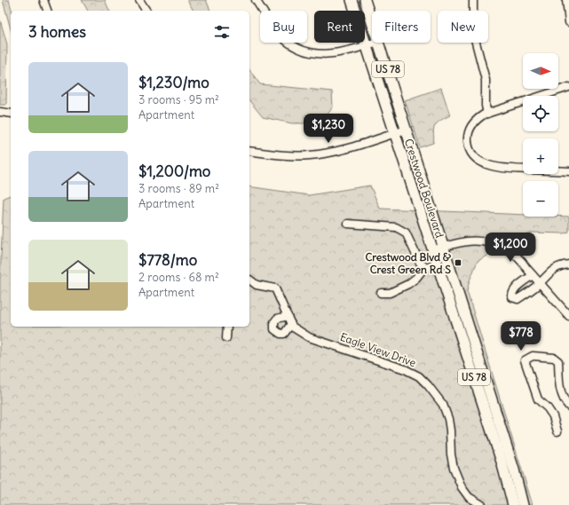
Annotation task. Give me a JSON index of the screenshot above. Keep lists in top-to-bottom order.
{
  "streets": {
    "main road": ["US 78", "Crestwood Boulevard"],
    "street": ["Eagle View Drive"]
  },
  "places": {
    "transit": ["Crestwood Blvd & Crest Green Rd S"]
  },
  "north": "right",
  "page": {
    "chip": [
      "Buy",
      "Rent",
      "Filters",
      "New"
    ],
    "heading": "3 homes",
    "map_buttons": ["+", "−"],
    "list": [
      {
        "name": "$1,230/mo",
        "note": "3 rooms · 95 m² · Apartment"
      },
      {
        "name": "$1,200/mo",
        "note": "3 rooms · 89 m² · Apartment"
      },
      {
        "name": "$778/mo",
        "note": "2 rooms · 68 m² · Apartment"
      }
    ],
    "price": ["$1,230", "$1,200", "$778"]
  }
}
